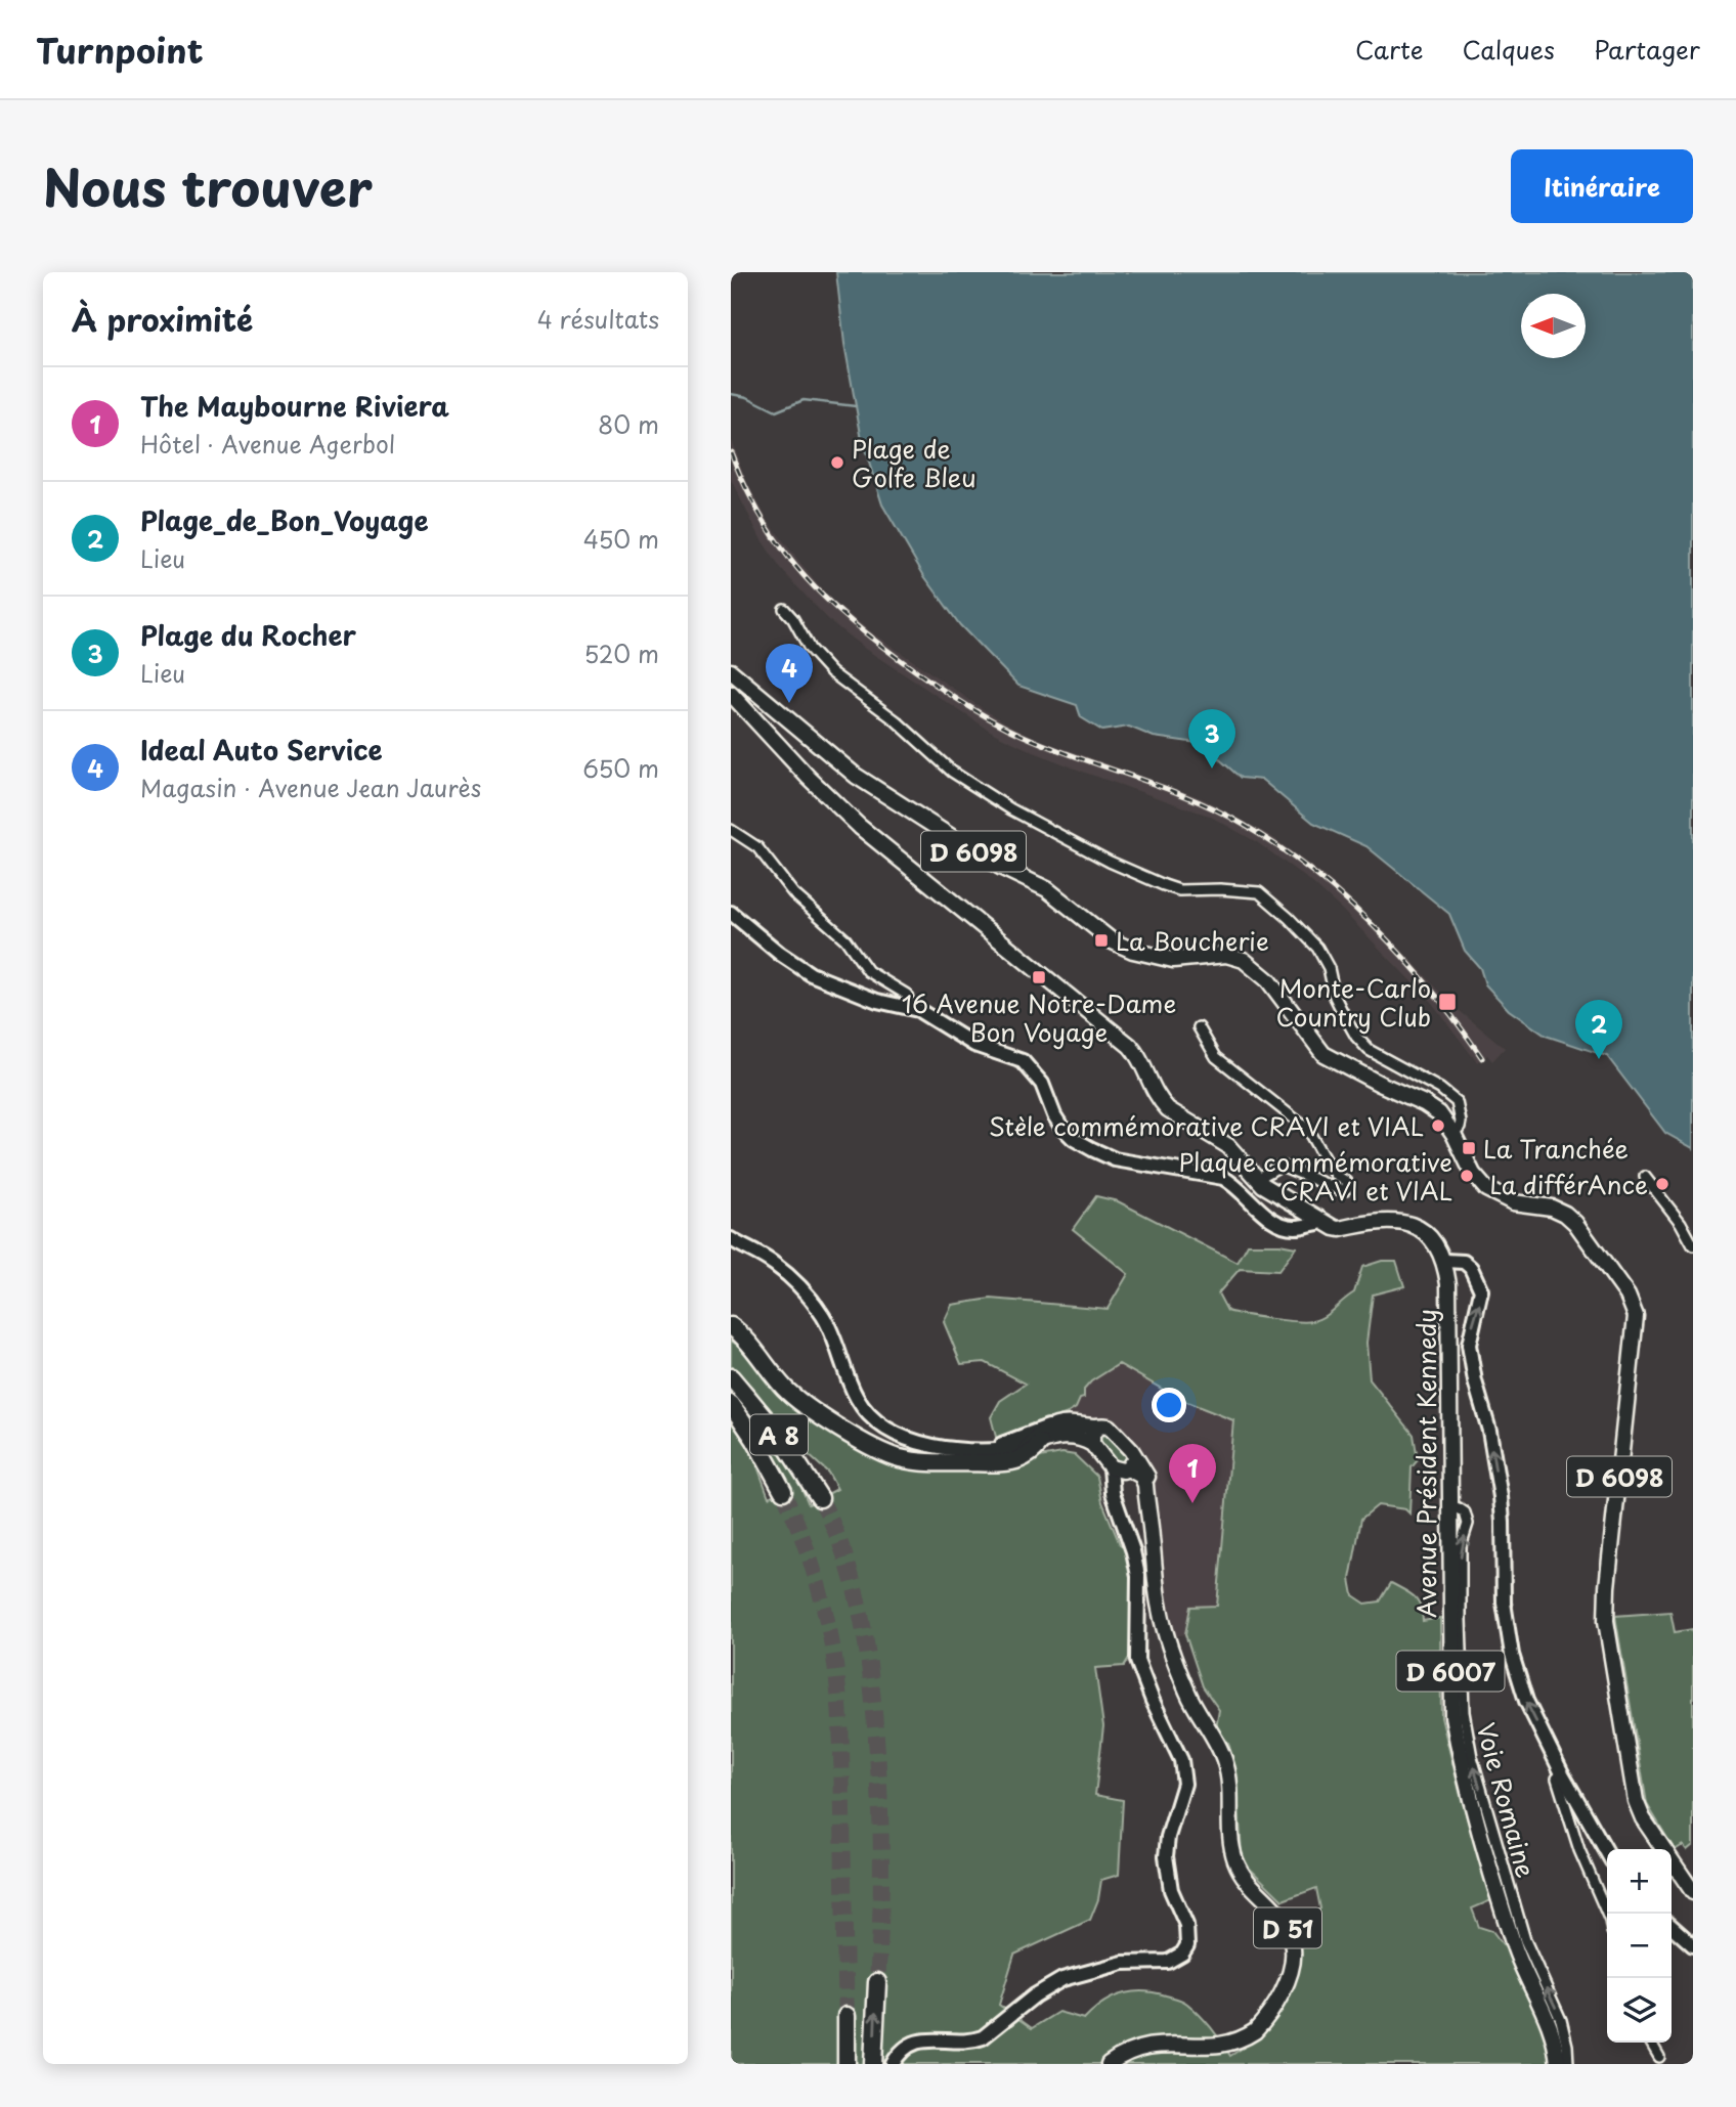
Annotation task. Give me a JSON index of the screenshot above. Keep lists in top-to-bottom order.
{
  "streets": {
    "highway": ["A 8"],
    "main road": [
      "D 6098",
      "Avenue Président Kennedy",
      "D 6007",
      "D 51"
    ],
    "street": ["Voie Romaine"]
  },
  "crossings": [
    ["Avenue Président Kennedy", "Voie Romaine"]
  ],
  "places": {
    "other": [
      "Plage de Golfe Bleu",
      "Stèle commémorative CRAVI et VIAL",
      "Plaque commémorative CRAVI et VIAL",
      "La différAnce"
    ],
    "transit": [
      "La Boucherie",
      "16 Avenue Notre-Dame Bon Voyage",
      "Monte-Carlo Country Club",
      "La Tranchée"
    ]
  },
  "north": "left",
  "page": {
    "header": "Turnpoint",
    "nav": ["Carte", "Calques", "Partager"],
    "title": "Nous trouver",
    "buttons": "Itinéraire",
    "heading": ["À proximité", "4 résultats"],
    "list": [
      {
        "mark": "1",
        "name": "The Maybourne Riviera",
        "note": "Hôtel · Avenue Agerbol",
        "value": "80 m"
      },
      {
        "mark": "2",
        "name": "Plage_de_Bon_Voyage",
        "note": "Lieu",
        "value": "450 m"
      },
      {
        "mark": "3",
        "name": "Plage du Rocher",
        "note": "Lieu",
        "value": "520 m"
      },
      {
        "mark": "4",
        "name": "Ideal Auto Service",
        "note": "Magasin · Avenue Jean Jaurès",
        "value": "650 m"
      }
    ],
    "pins": [
      "4",
      "3",
      "2",
      "1"
    ],
    "map_buttons": ["+", "−"]
  }
}
